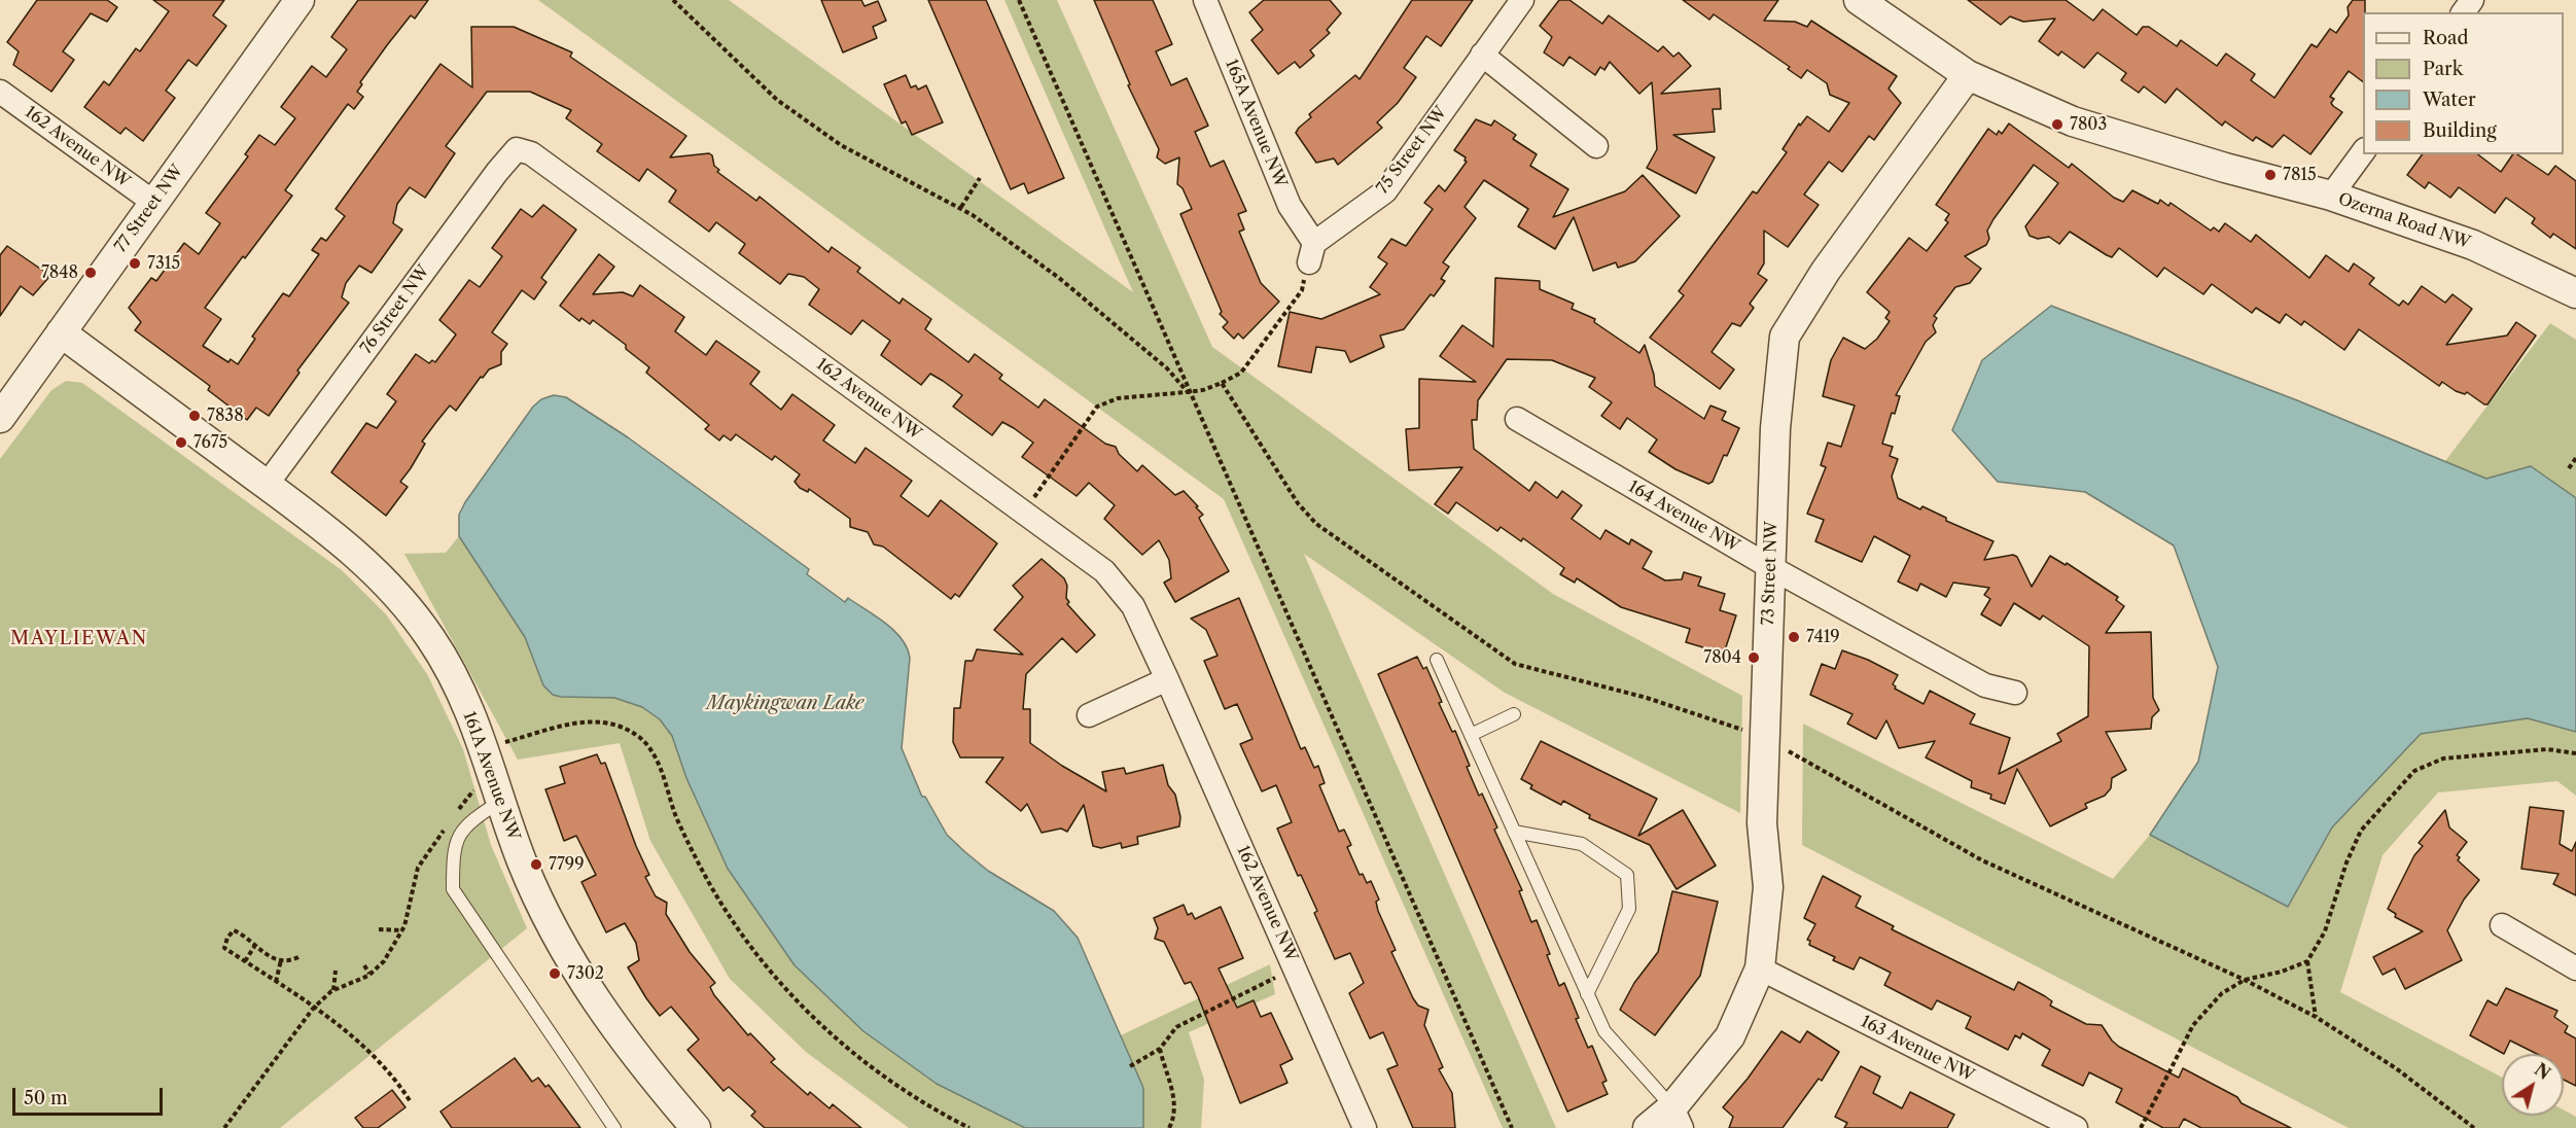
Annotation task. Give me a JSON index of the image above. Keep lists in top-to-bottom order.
{
  "streets": {
    "street": [
      "165A Avenue NW",
      "162 Avenue NW",
      "75 Street NW",
      "77 Street NW",
      "Ozerna Road NW",
      "76 Street NW",
      "164 Avenue NW",
      "73 Street NW",
      "161A Avenue NW",
      "163 Avenue NW"
    ]
  },
  "crossings": [
    ["165A Avenue NW", "75 Street NW"],
    ["162 Avenue NW", "77 Street NW"],
    ["162 Avenue NW", "76 Street NW"],
    ["77 Street NW", "161A Avenue NW"],
    ["Ozerna Road NW", "73 Street NW"],
    ["76 Street NW", "161A Avenue NW"],
    ["164 Avenue NW", "73 Street NW"],
    ["73 Street NW", "163 Avenue NW"]
  ],
  "districts": ["MAYLIEWAN"],
  "water": ["Maykingwan Lake"],
  "places": [
    "7803",
    "7815",
    "7315",
    "7848",
    "7838",
    "7675",
    "7419",
    "7804",
    "7799",
    "7302"
  ],
  "legend": [
    "Road",
    "Park",
    "Water",
    "Building"
  ],
  "scale_bar": "50 m",
  "north": "top right"
}
